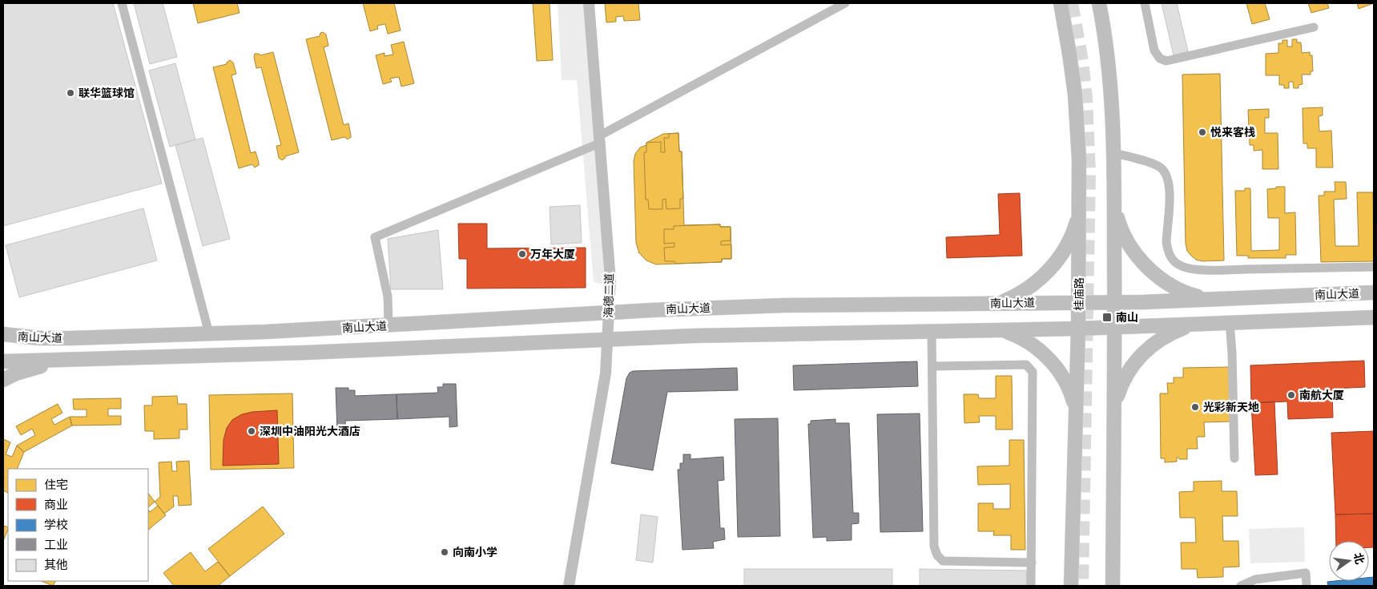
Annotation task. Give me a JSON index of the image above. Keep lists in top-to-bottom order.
{
  "streets": {
    "main road": ["桂庙路", "南山大道"],
    "street": ["海德二道"]
  },
  "crossings": [
    ["桂庙路", "南山大道"],
    ["南山大道", "海德二道"]
  ],
  "places": {
    "other": [
      "联华篮球馆",
      "悦来客栈",
      "万年大厦",
      "南航大厦",
      "光彩新天地",
      "深圳中油阳光大酒店",
      "向南小学"
    ],
    "transit": ["南山"]
  },
  "legend": [
    "住宅",
    "商业",
    "学校",
    "工业",
    "其他"
  ],
  "north": "right"
}
